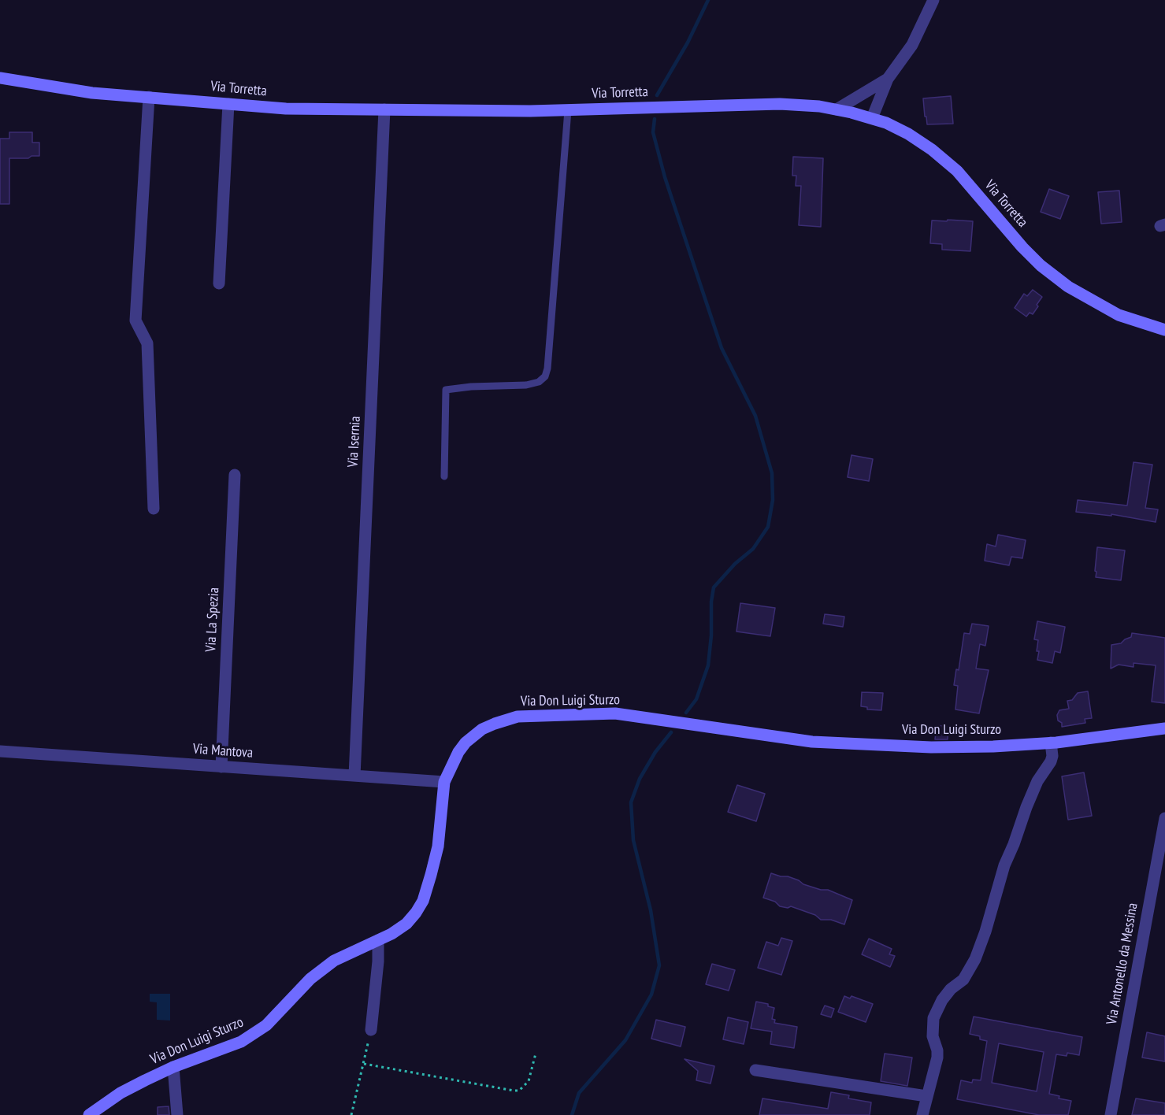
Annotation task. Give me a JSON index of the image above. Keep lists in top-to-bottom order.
{
  "streets": {
    "street": [
      "Via Torretta",
      "Via Isernia",
      "Via La Spezia",
      "Via Don Luigi Sturzo",
      "Via Mantova",
      "Via Antonello da Messina"
    ]
  },
  "crossings": [
    ["Via Torretta", "Via Isernia"],
    ["Via Isernia", "Via Mantova"],
    ["Via La Spezia", "Via Mantova"],
    ["Via Don Luigi Sturzo", "Via Mantova"]
  ]
}
